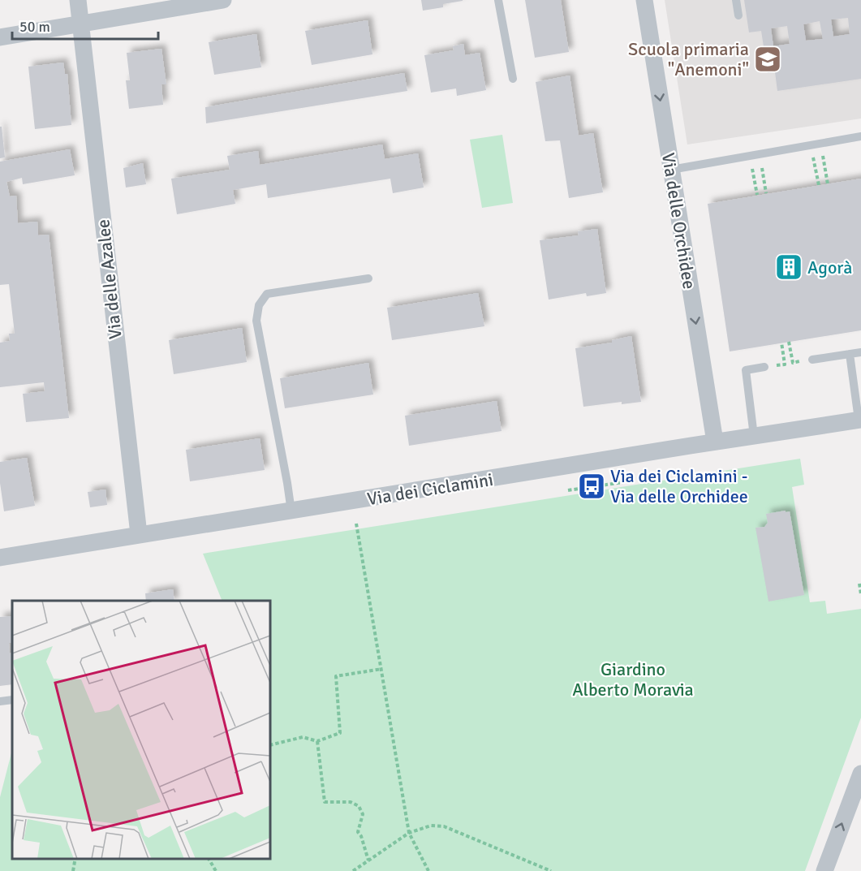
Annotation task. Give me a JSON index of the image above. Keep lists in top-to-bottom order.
{
  "streets": {
    "street": ["Via delle Orchidee", "Via delle Azalee", "Via dei Ciclamini"]
  },
  "crossings": [
    ["Via delle Orchidee", "Via dei Ciclamini"],
    ["Via delle Azalee", "Via dei Ciclamini"]
  ],
  "one_way": ["Via delle Orchidee"],
  "parks": ["Giardino Alberto Moravia"],
  "places": {
    "school or university": ["Scuola primaria \"Anemoni\""],
    "building": ["Agorà"],
    "bus stop": ["Via dei Ciclamini - Via delle Orchidee"]
  },
  "scale_bar": "50 m"
}
